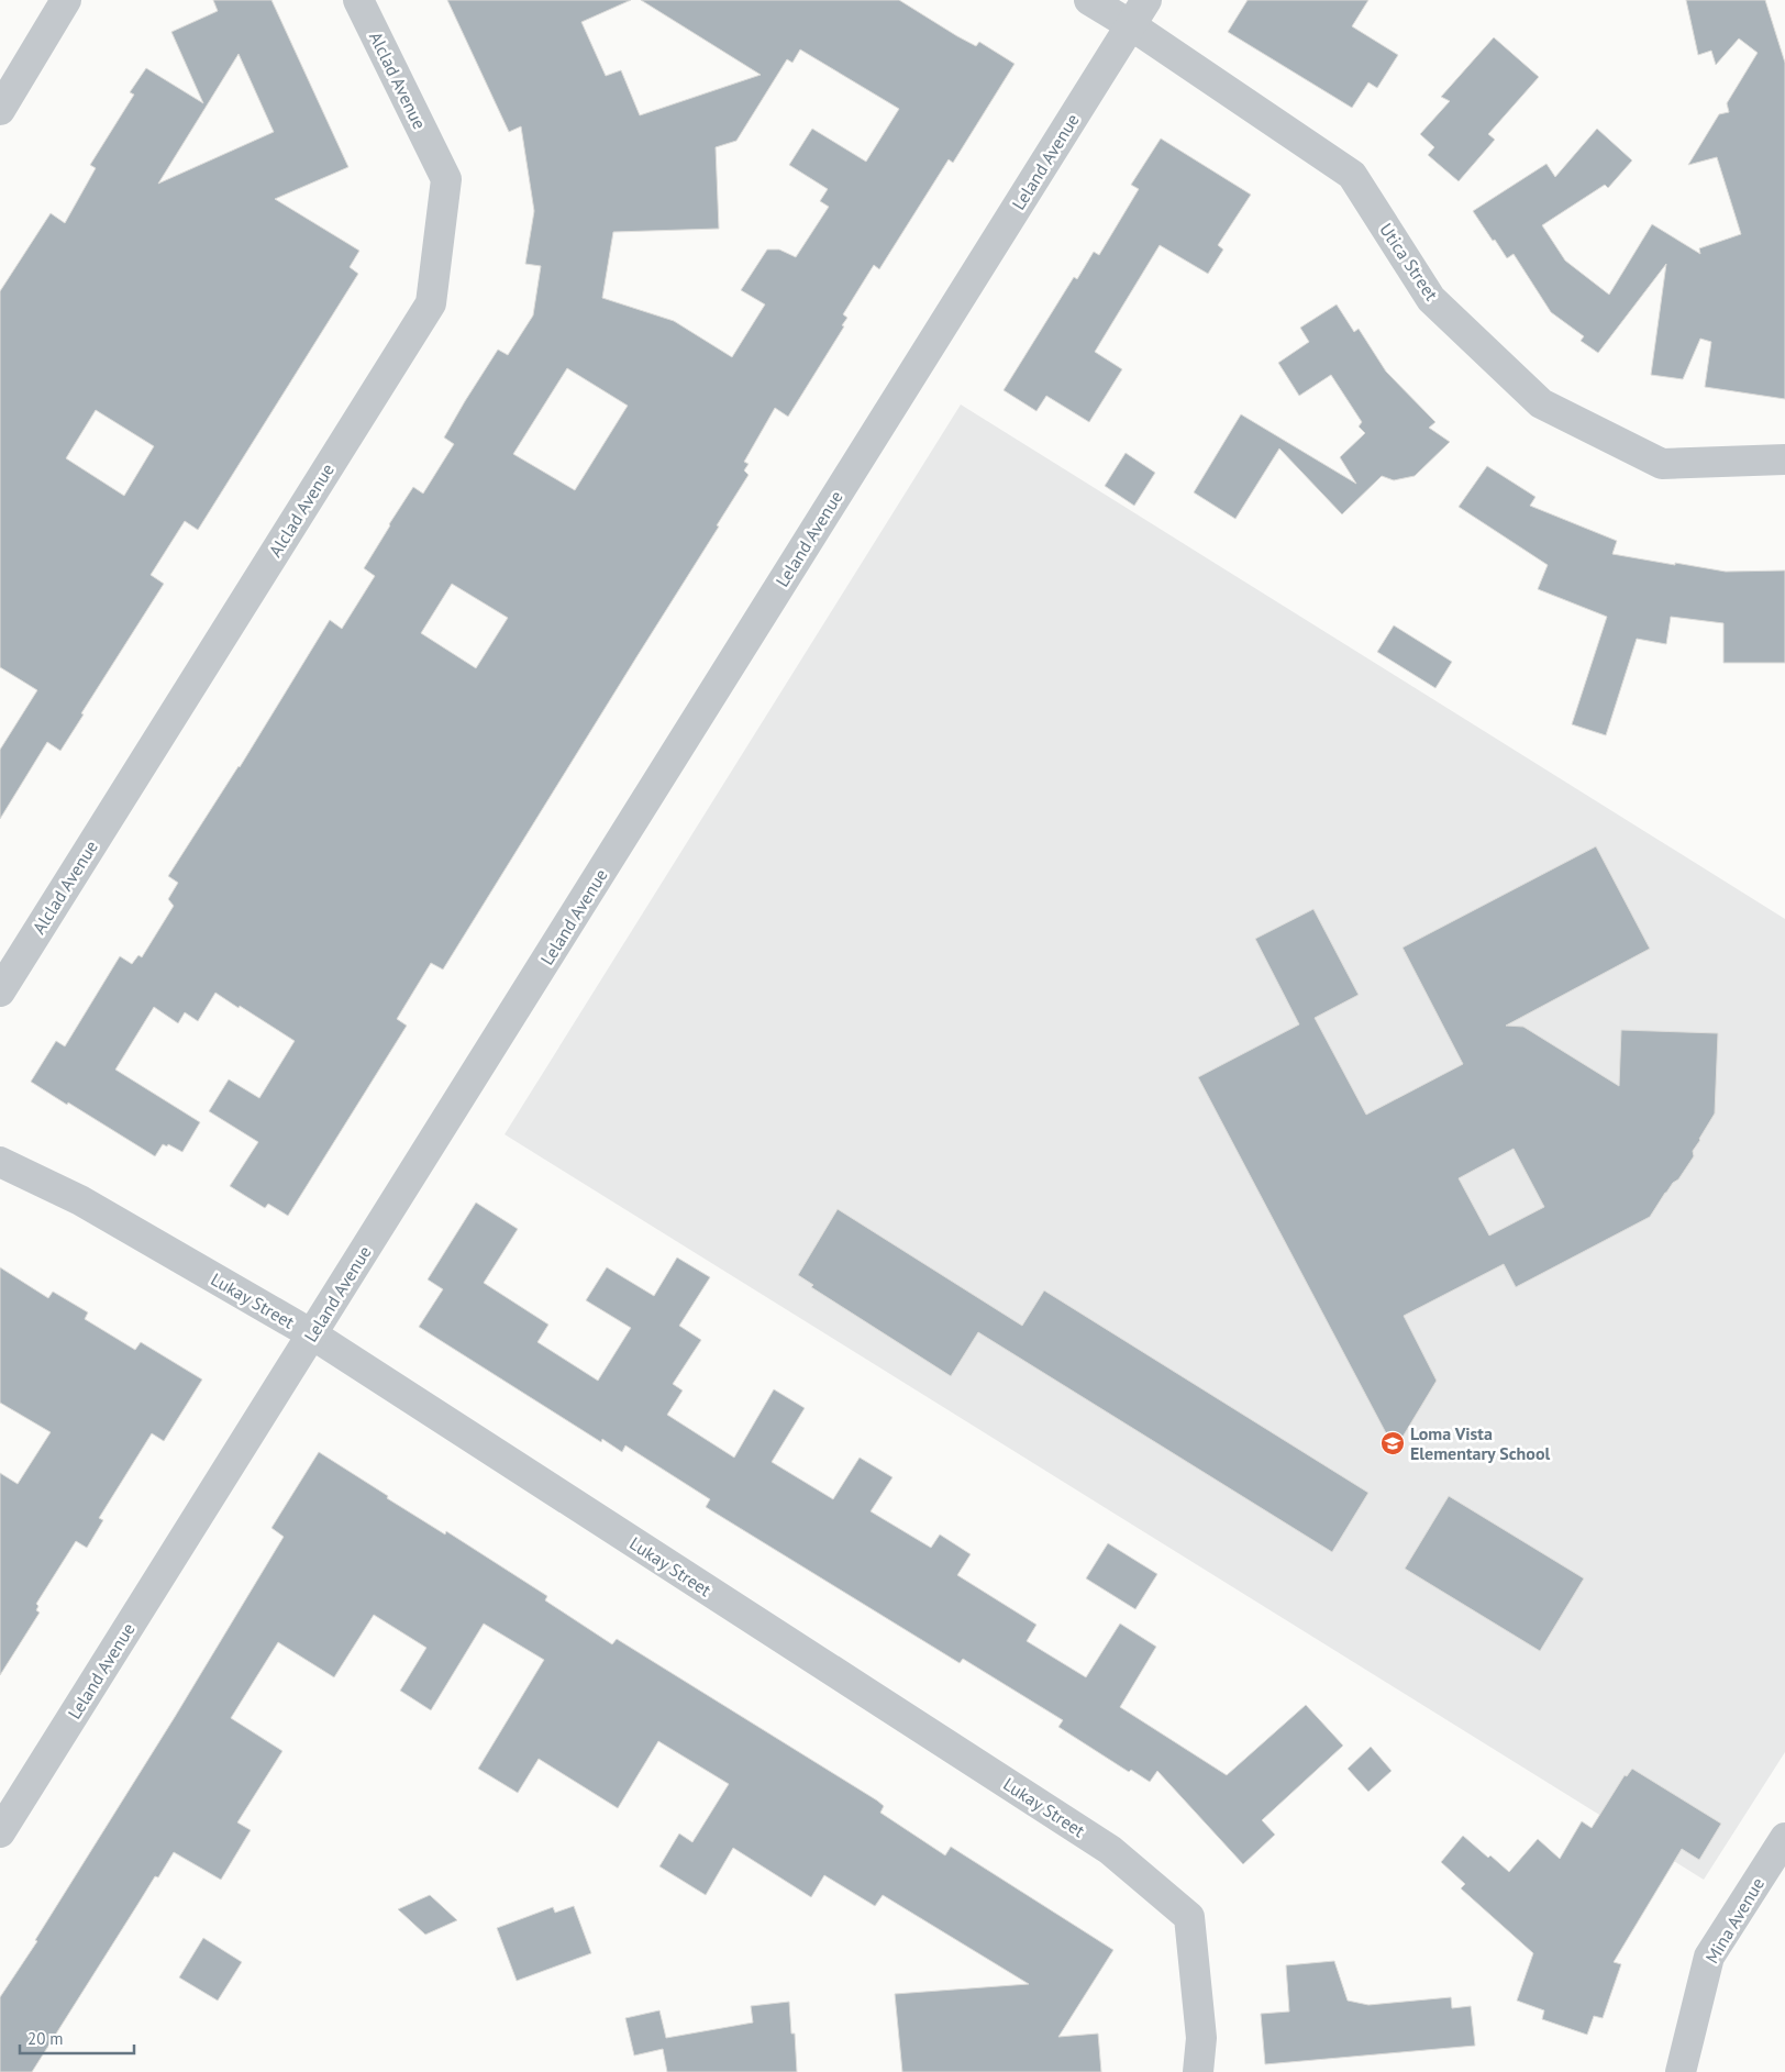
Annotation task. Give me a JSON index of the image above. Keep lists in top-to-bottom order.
{
  "streets": {
    "street": [
      "Alclad Avenue",
      "Leland Avenue",
      "Utica Street",
      "Lukay Street",
      "Mina Avenue"
    ]
  },
  "crossings": [
    ["Leland Avenue", "Utica Street"],
    ["Leland Avenue", "Lukay Street"]
  ],
  "places": {
    "school or university": ["Loma Vista Elementary School"]
  },
  "scale_bar": "20 m"
}
